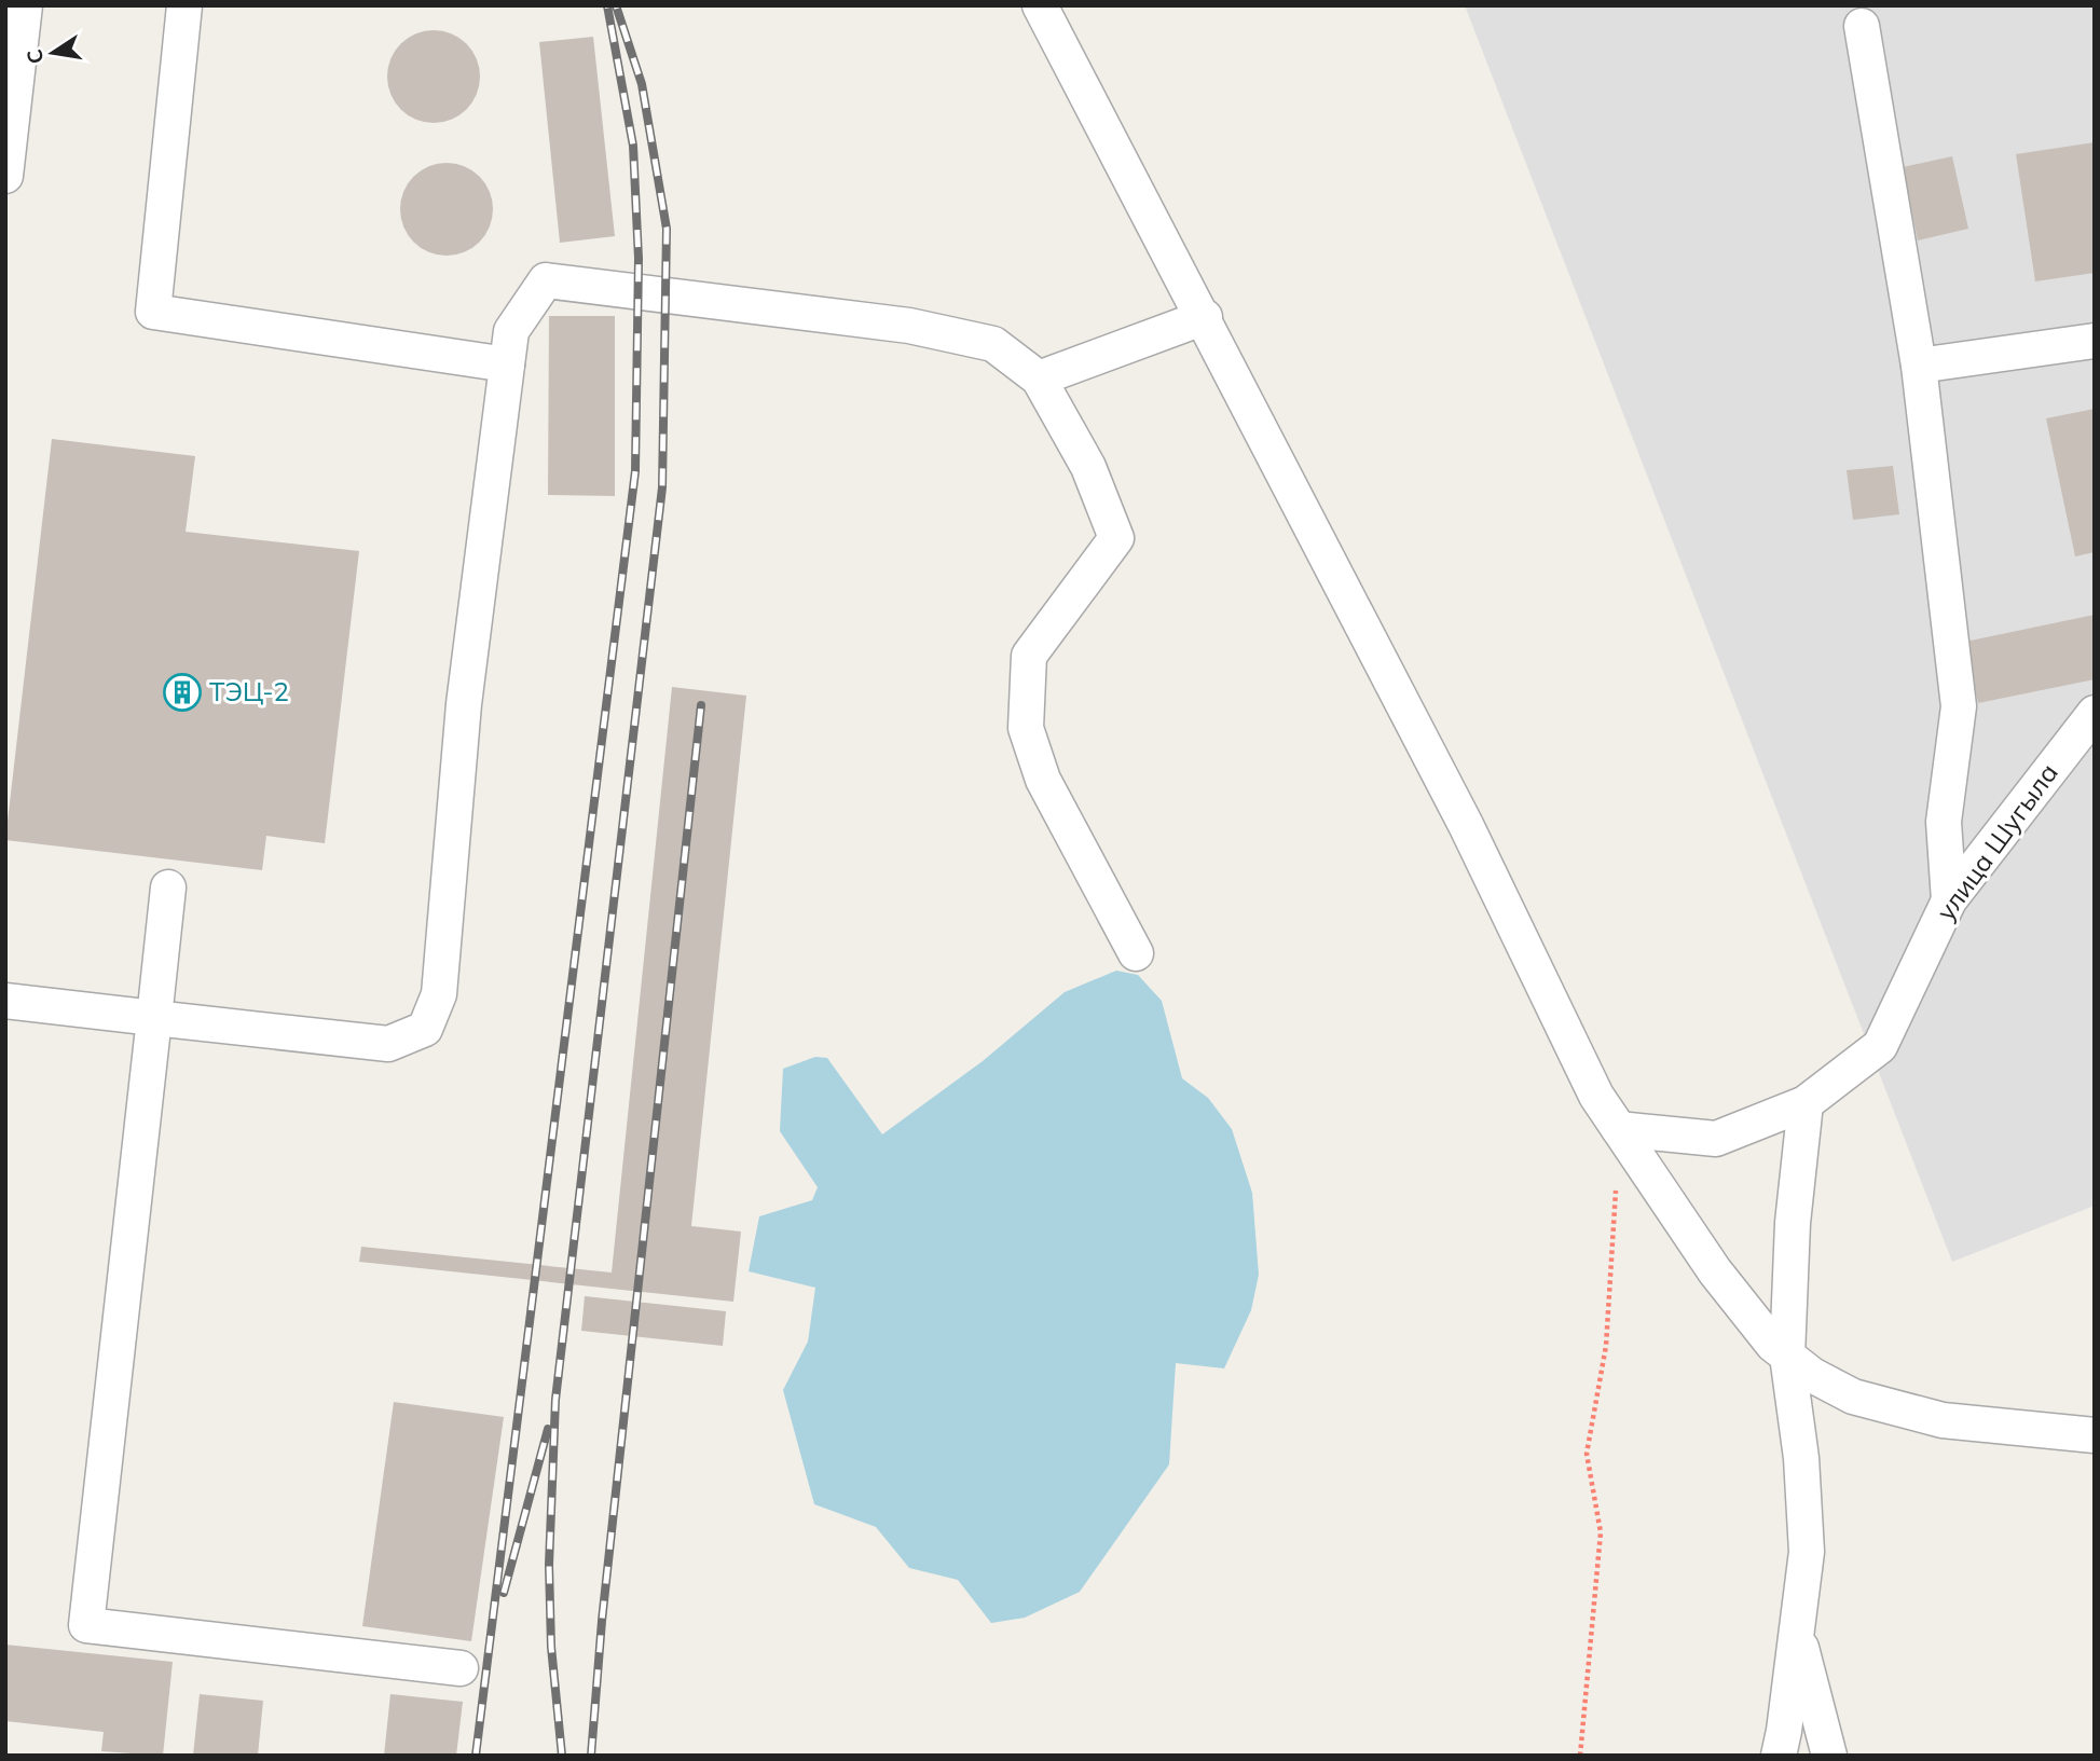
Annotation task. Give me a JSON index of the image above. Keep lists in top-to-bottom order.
{
  "streets": {
    "street": ["улица Шугыла"]
  },
  "places": {
    "building": ["ТЭЦ-2"]
  },
  "north": "left"
}
